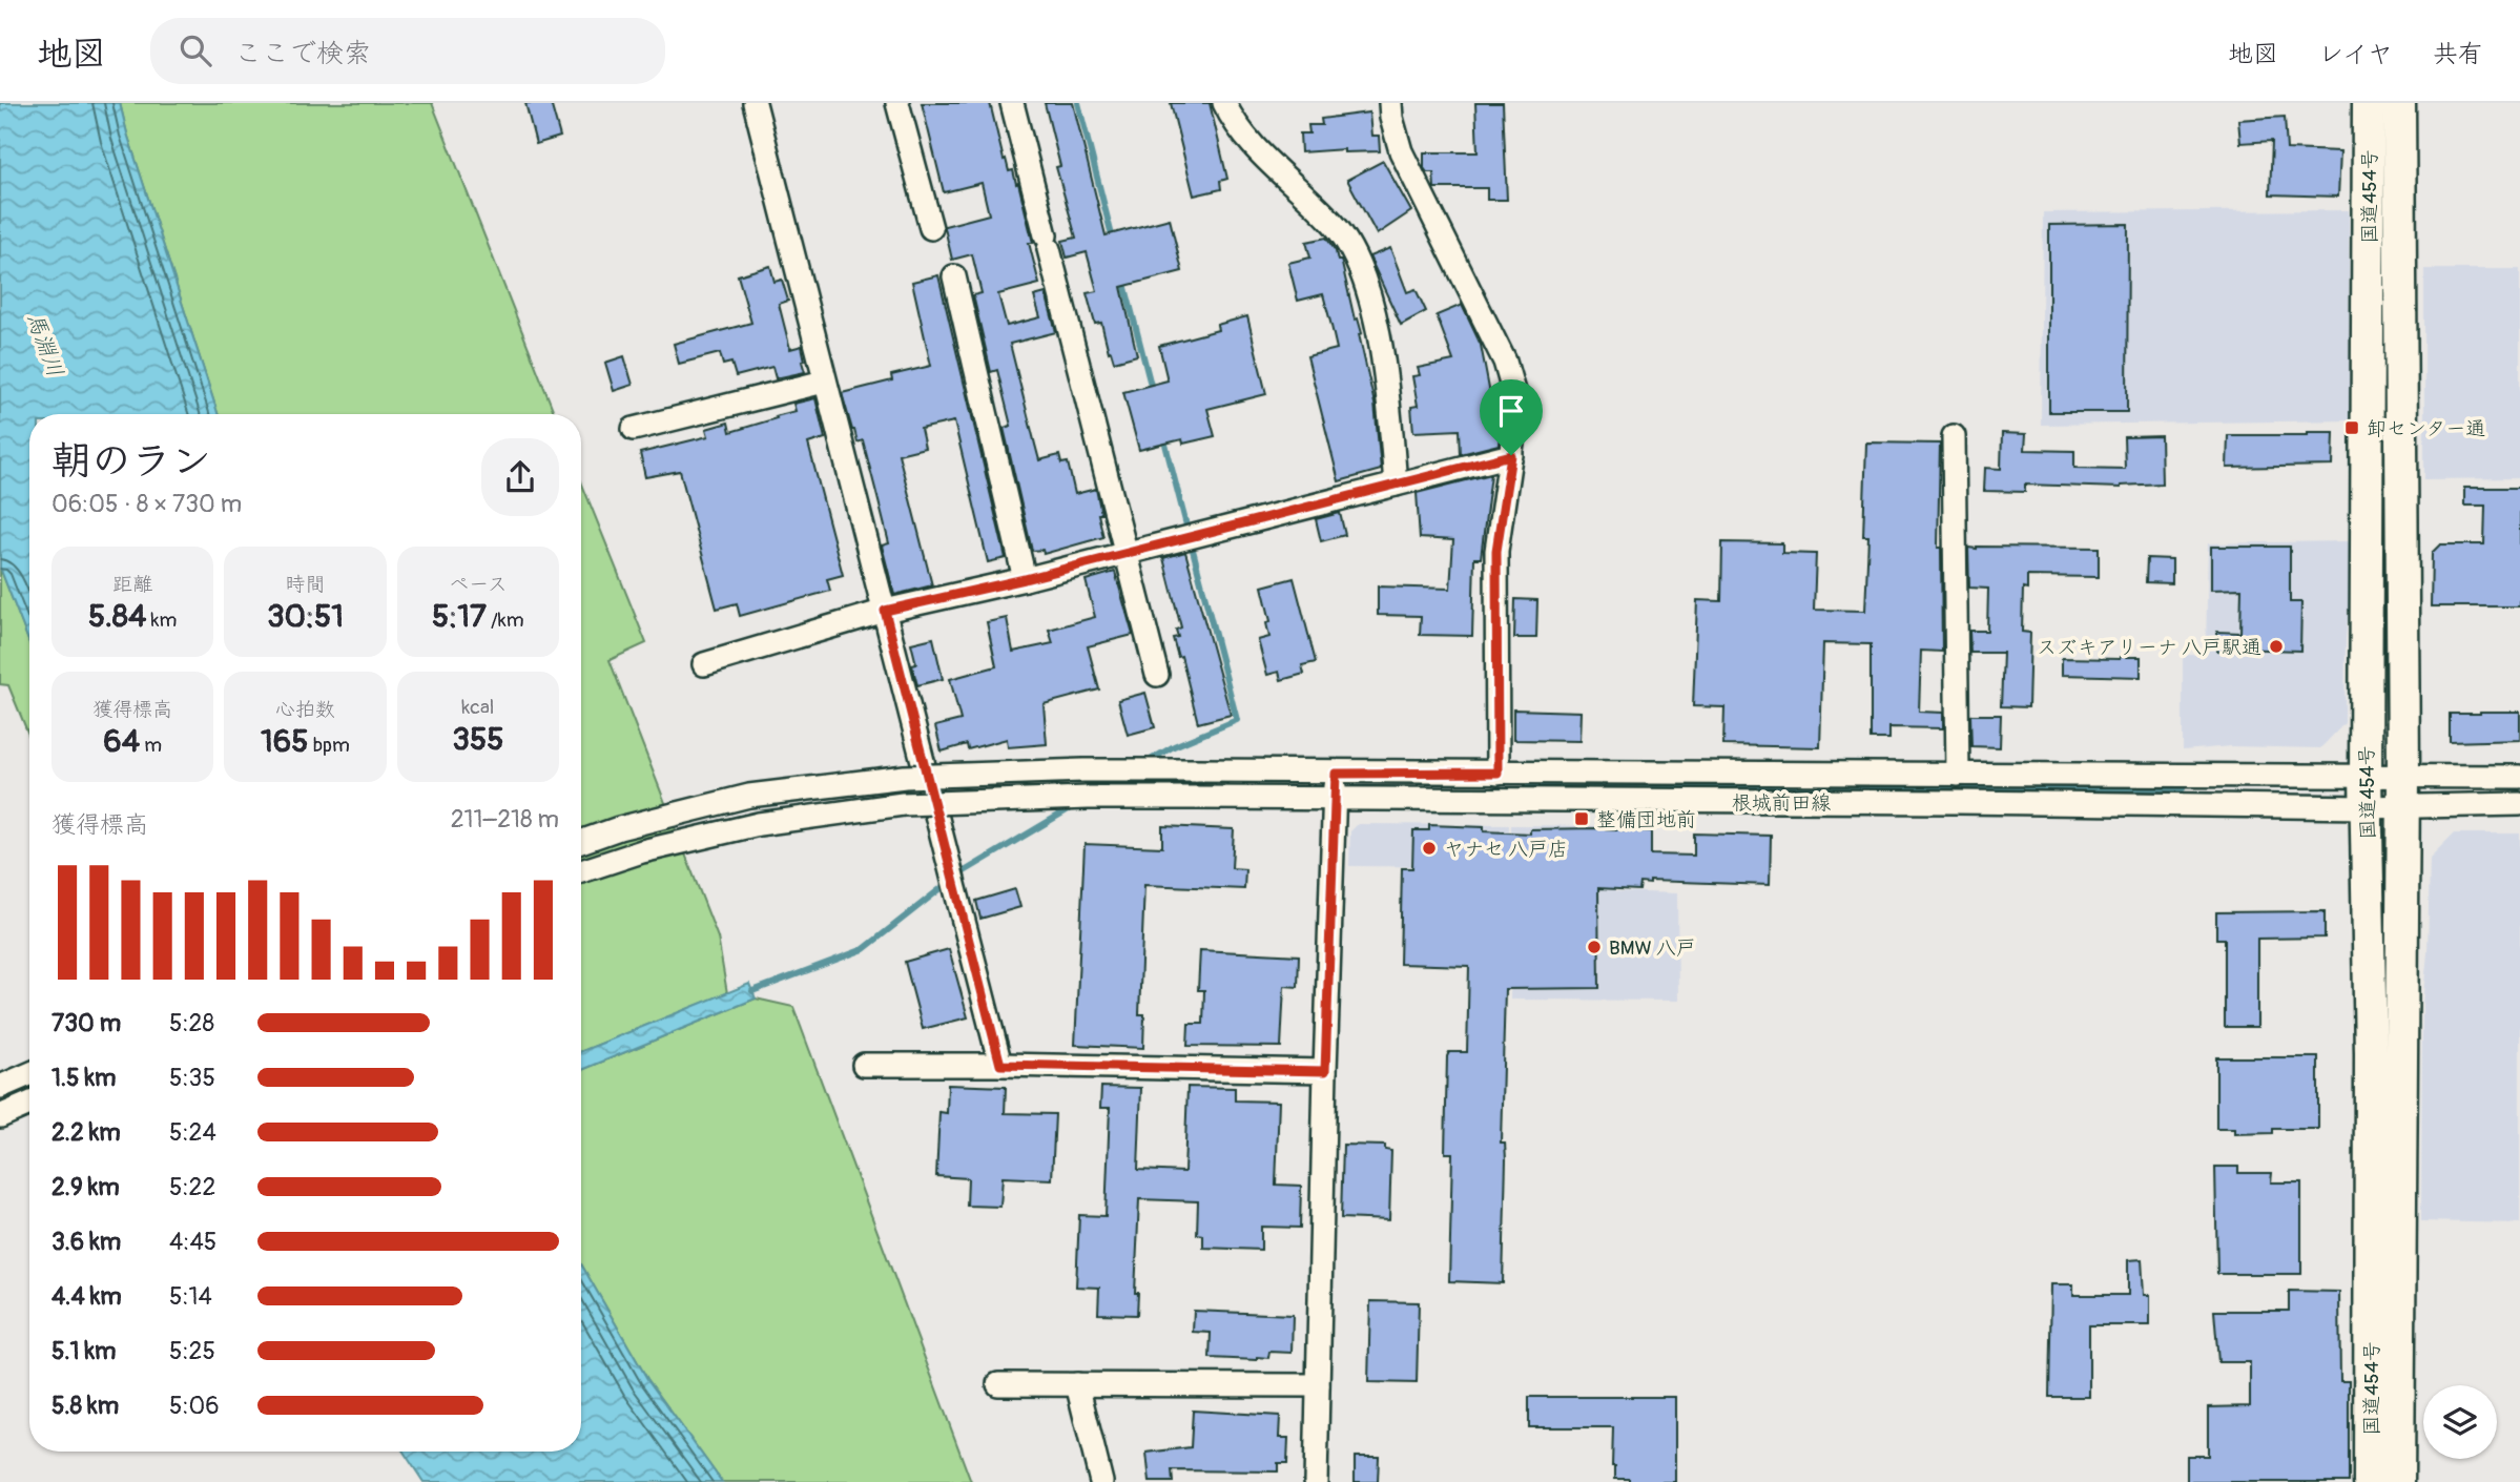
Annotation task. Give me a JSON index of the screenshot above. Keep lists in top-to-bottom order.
{
  "streets": {
    "highway": ["国道454号"],
    "street": ["根城前田線"]
  },
  "crossings": [
    ["国道454号", "根城前田線"]
  ],
  "water": ["馬淵川"],
  "places": {
    "transit": ["卸センター通", "整備団地前"],
    "other": ["スズキアリーナ 八戸駅通", "ヤナセ 八戸店", "BMW 八戸"]
  },
  "page": {
    "header": "地図",
    "search": "ここで検索",
    "nav": ["地図", "レイヤ", "共有"],
    "heading": ["朝のラン", "06:05 · 8 × 730 m"],
    "stats": [
      ["距離", "5.84 km"],
      ["時間", "30:51"],
      ["ペース", "5:17 /km"],
      ["獲得標高", "64 m"],
      ["心拍数", "165 bpm"],
      ["kcal", "355"]
    ],
    "chart": ["獲得標高", "211–218 m"],
    "list": [
      {
        "name": "730 m",
        "note": "5:28"
      },
      {
        "name": "1.5 km",
        "note": "5:35"
      },
      {
        "name": "2.2 km",
        "note": "5:24"
      },
      {
        "name": "2.9 km",
        "note": "5:22"
      },
      {
        "name": "3.6 km",
        "note": "4:45"
      },
      {
        "name": "4.4 km",
        "note": "5:14"
      },
      {
        "name": "5.1 km",
        "note": "5:25"
      },
      {
        "name": "5.8 km",
        "note": "5:06"
      }
    ]
  }
}
